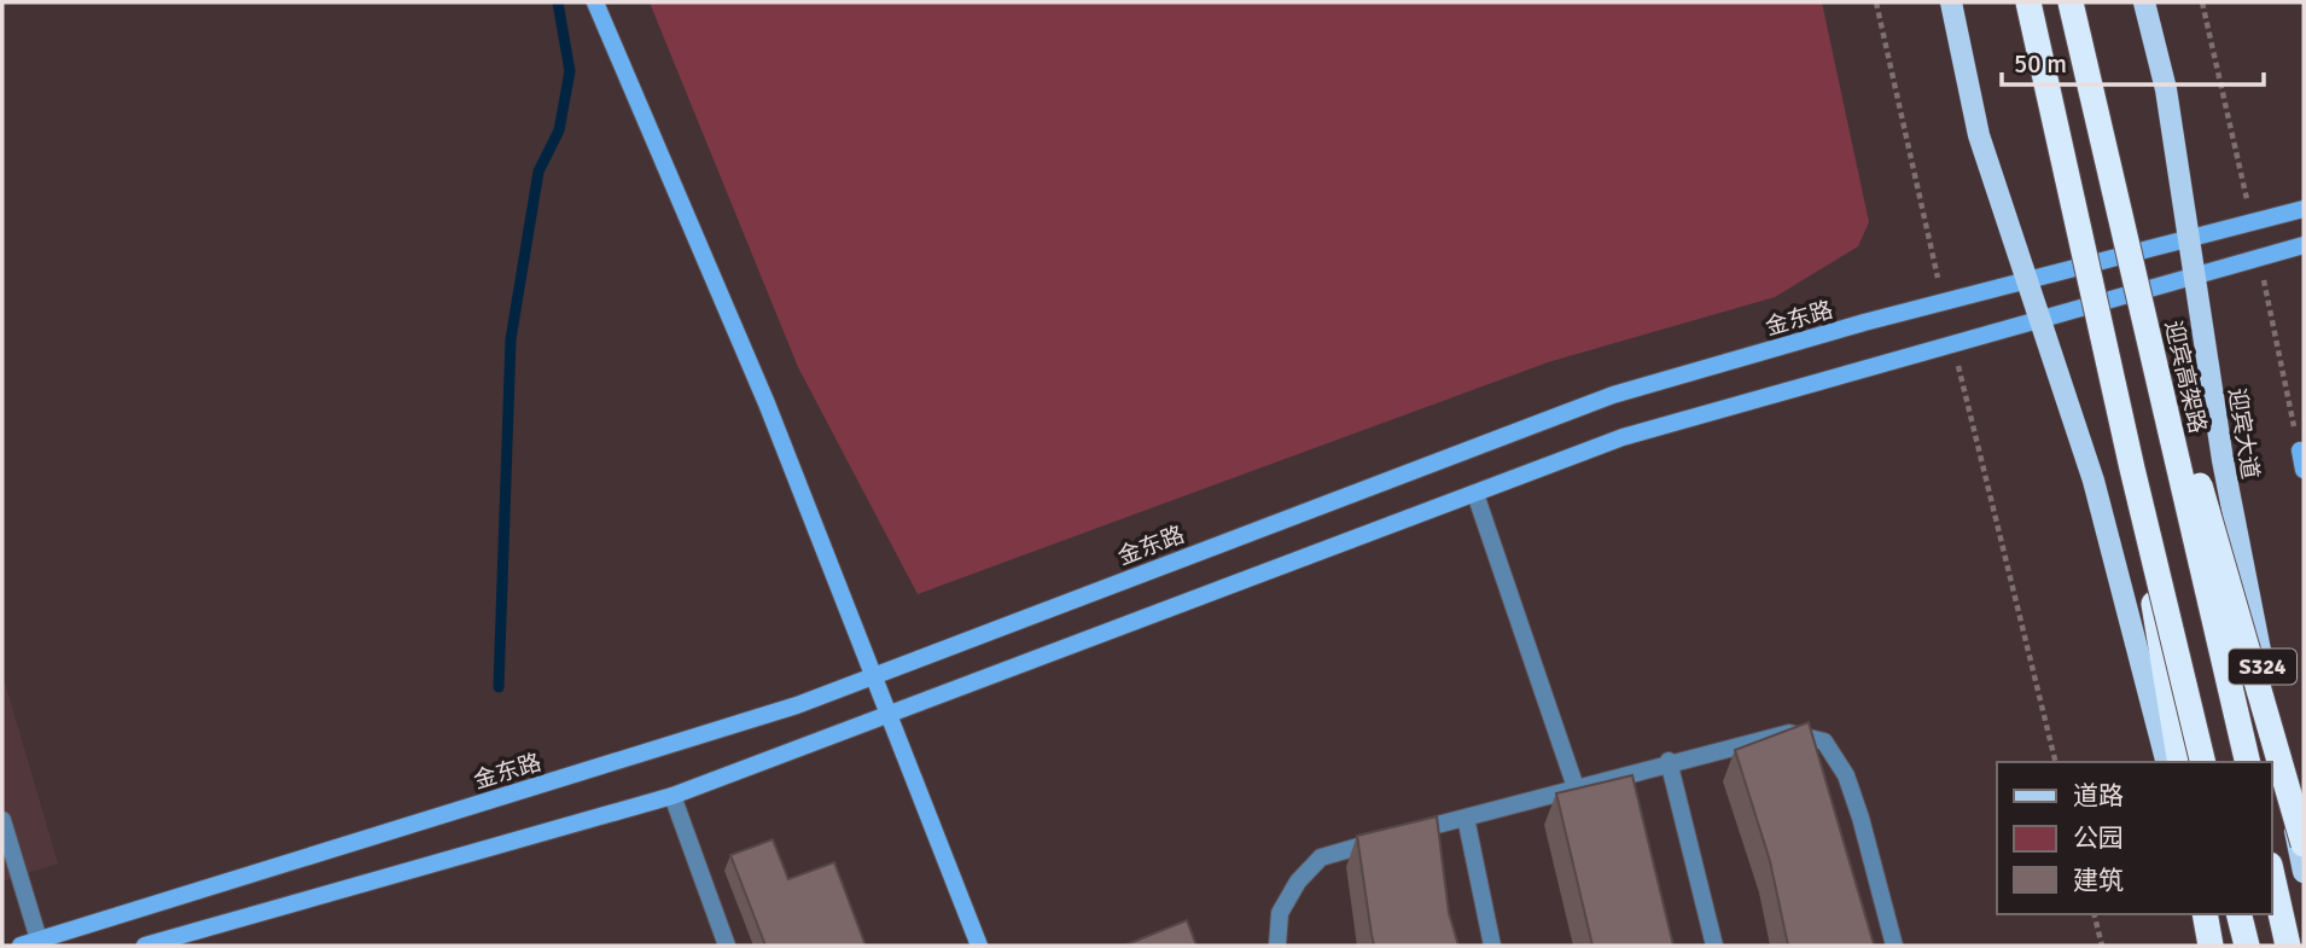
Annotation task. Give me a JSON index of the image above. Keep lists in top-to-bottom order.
{
  "streets": {
    "highway": ["迎宾高架路"],
    "main road": ["金东路", "迎宾大道", "S324"]
  },
  "crossings": [
    ["金东路", "迎宾大道"]
  ],
  "legend": ["道路", "公园", "建筑"],
  "scale_bar": "50 m"
}
